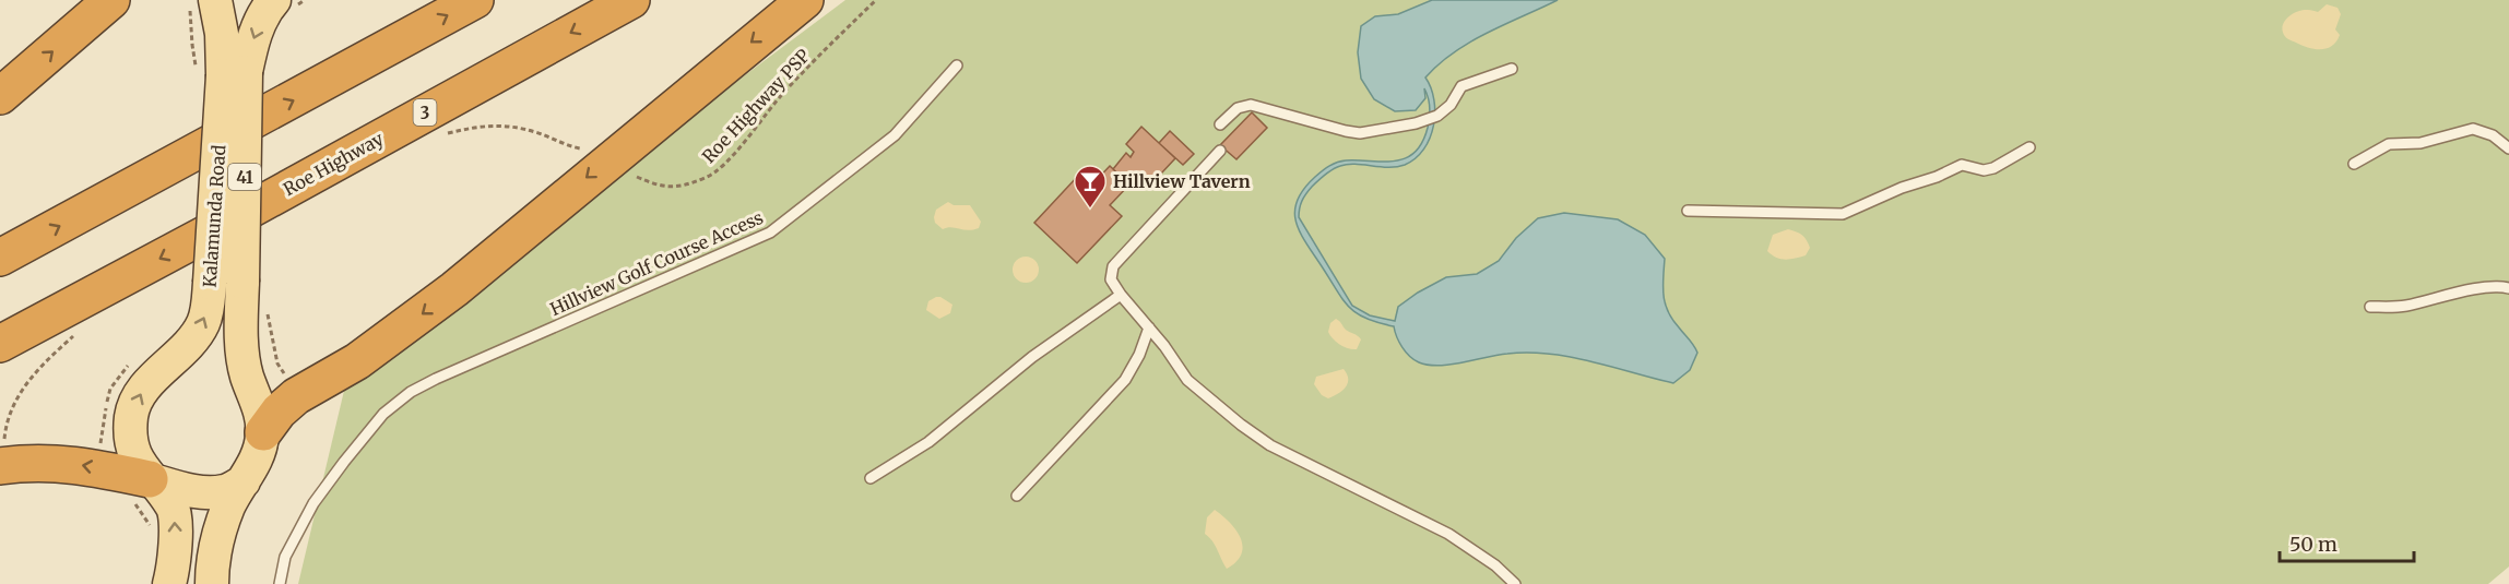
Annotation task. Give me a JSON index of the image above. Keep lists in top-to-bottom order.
{
  "streets": {
    "highway": ["3", "Roe Highway"],
    "main road": ["41", "Kalamunda Road"],
    "lane": ["Hillview Golf Course Access"],
    "path": ["Roe Highway PSP"]
  },
  "places": {
    "bar": ["Hillview Tavern"]
  },
  "scale_bar": "50 m"
}
